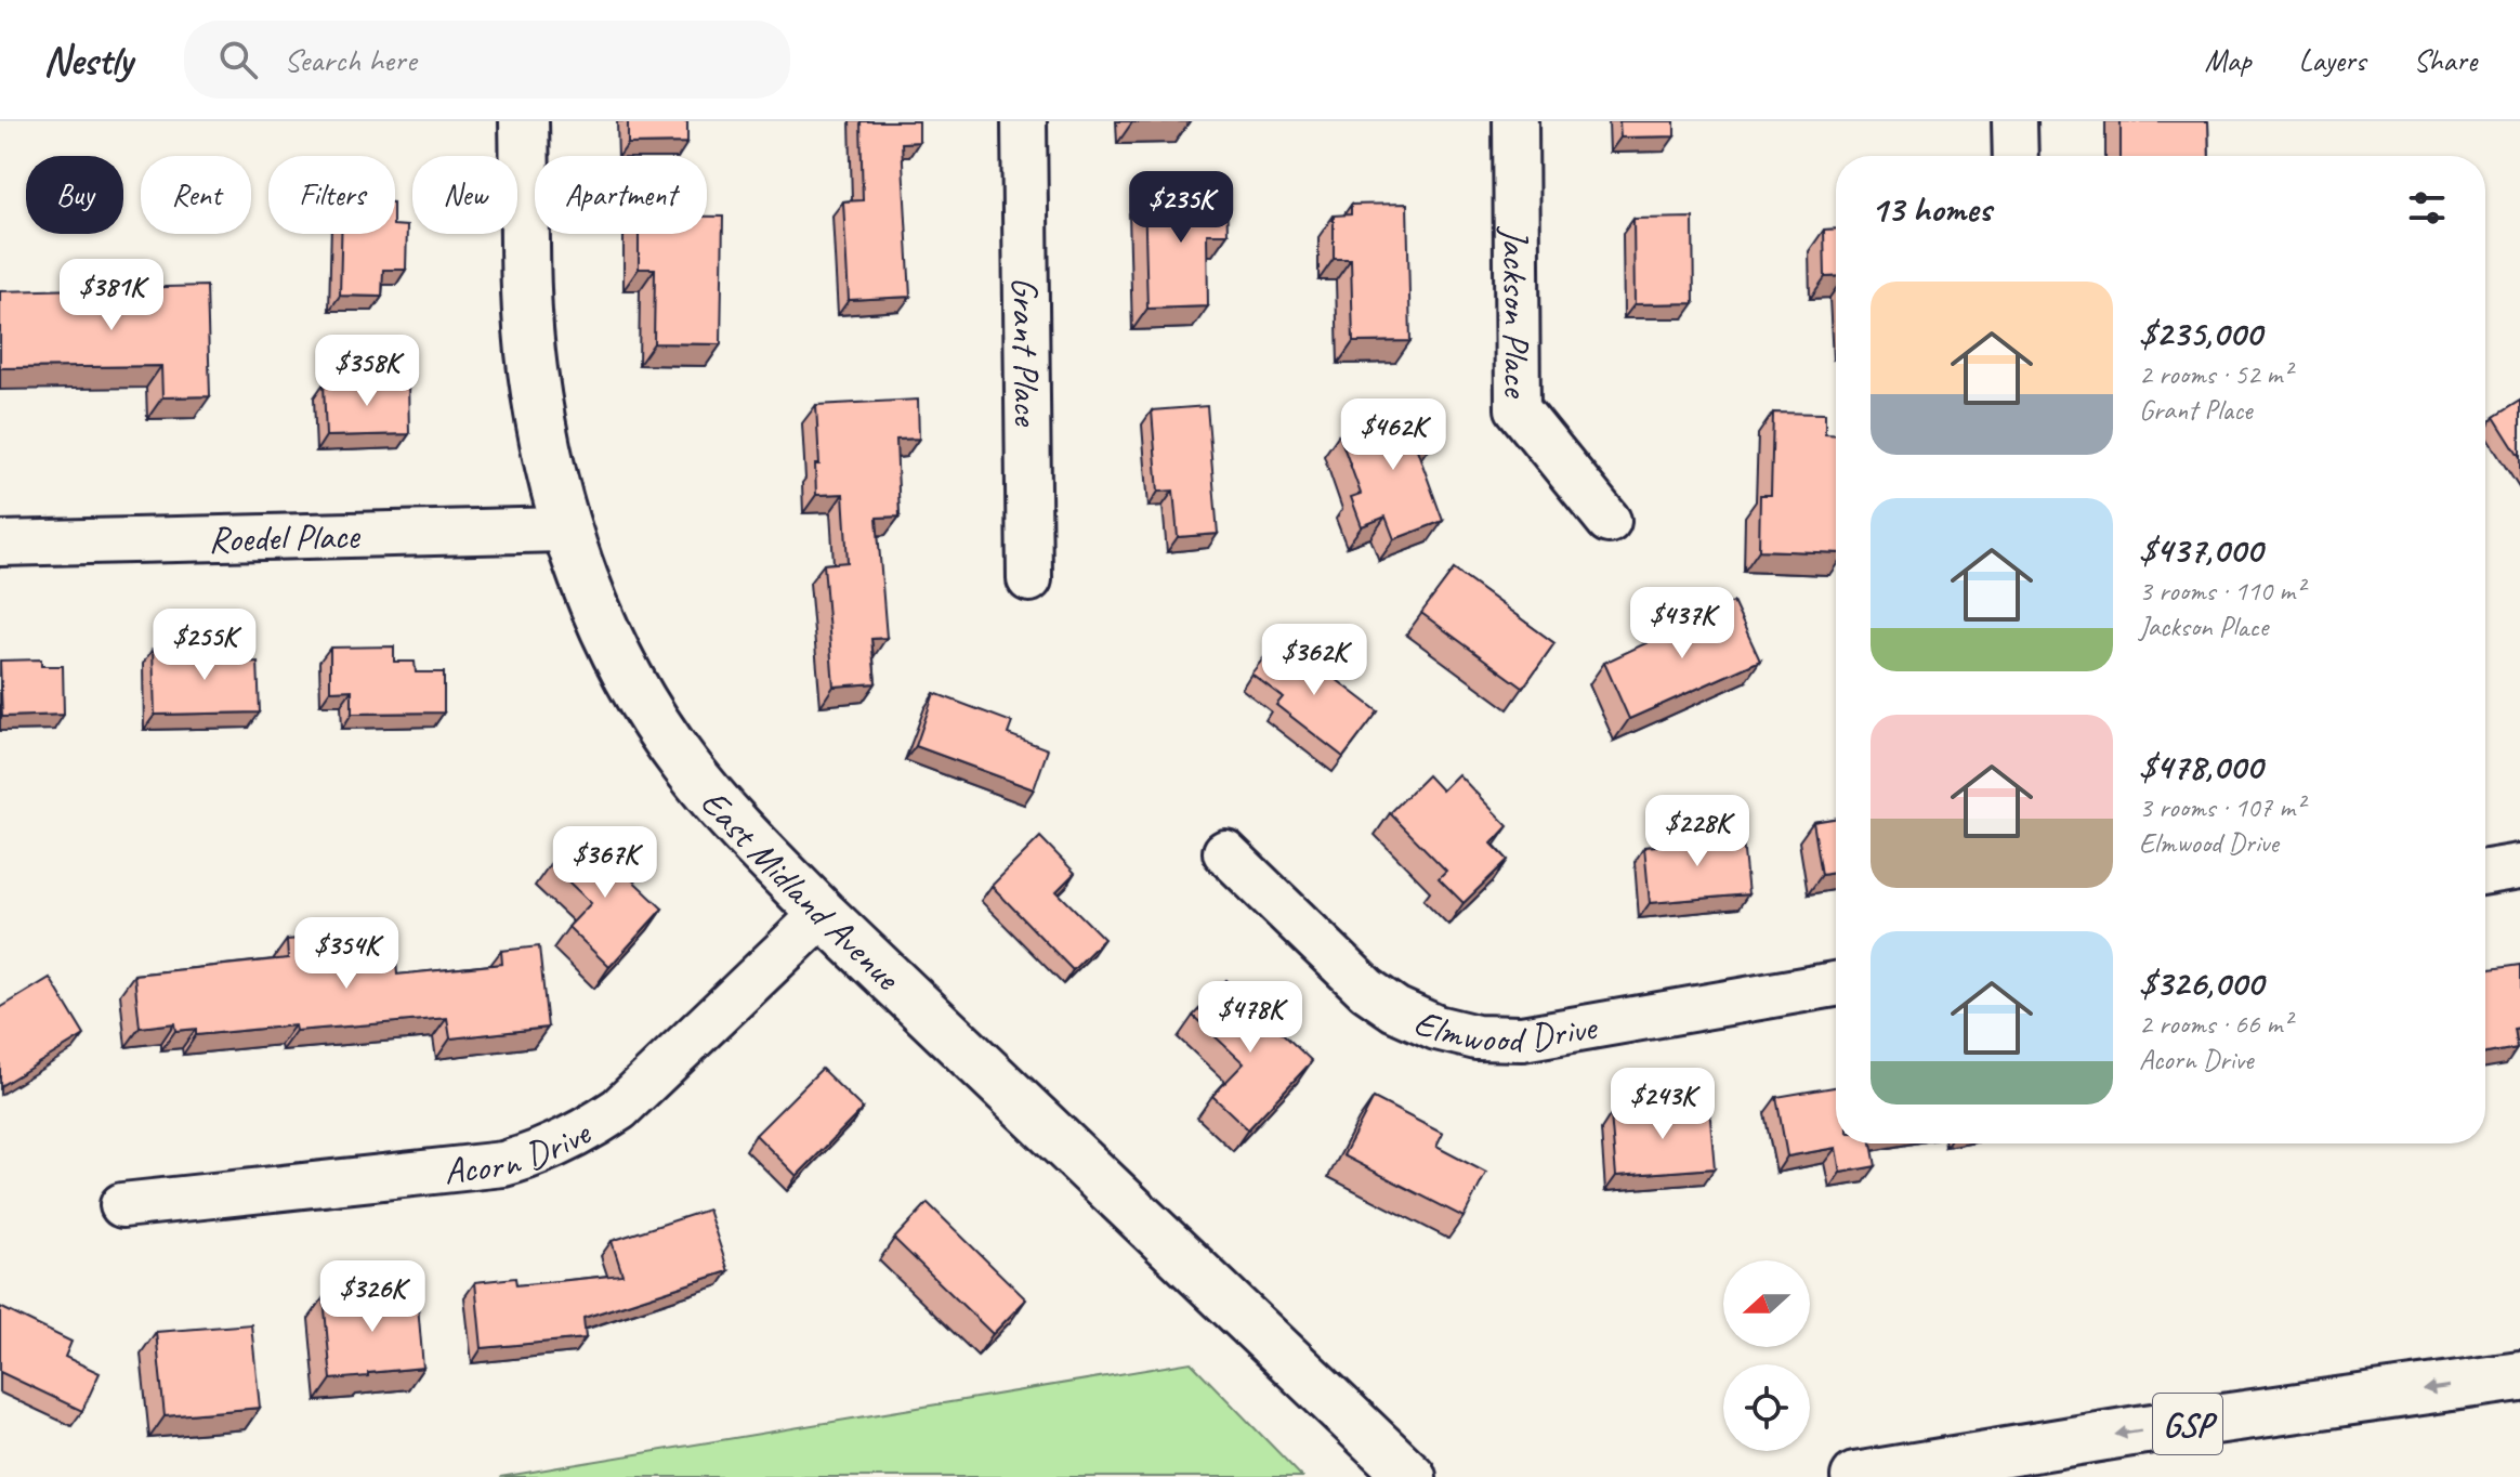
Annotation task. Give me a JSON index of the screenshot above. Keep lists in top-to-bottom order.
{
  "streets": {
    "main road": ["East Midland Avenue", "GSP"],
    "street": [
      "Jackson Place",
      "Grant Place",
      "Roedel Place",
      "Elmwood Drive",
      "Acorn Drive"
    ]
  },
  "crossings": [
    ["Roedel Place", "East Midland Avenue"],
    ["East Midland Avenue", "Acorn Drive"]
  ],
  "north": "left",
  "page": {
    "header": "Nestly",
    "search": "Search here",
    "nav": ["Map", "Layers", "Share"],
    "chip": [
      "Buy",
      "Rent",
      "Filters",
      "New",
      "Apartment"
    ],
    "heading": "13 homes",
    "price": [
      "$235K",
      "$381K",
      "$358K",
      "$462K",
      "$437K",
      "$255K",
      "$362K",
      "$228K",
      "$367K",
      "$354K",
      "$478K",
      "$243K",
      "$326K"
    ],
    "list": [
      {
        "name": "$235,000",
        "note": "2 rooms · 52 m² · Grant Place"
      },
      {
        "name": "$437,000",
        "note": "3 rooms · 110 m² · Jackson Place"
      },
      {
        "name": "$478,000",
        "note": "3 rooms · 107 m² · Elmwood Drive"
      },
      {
        "name": "$326,000",
        "note": "2 rooms · 66 m² · Acorn Drive"
      }
    ]
  }
}
